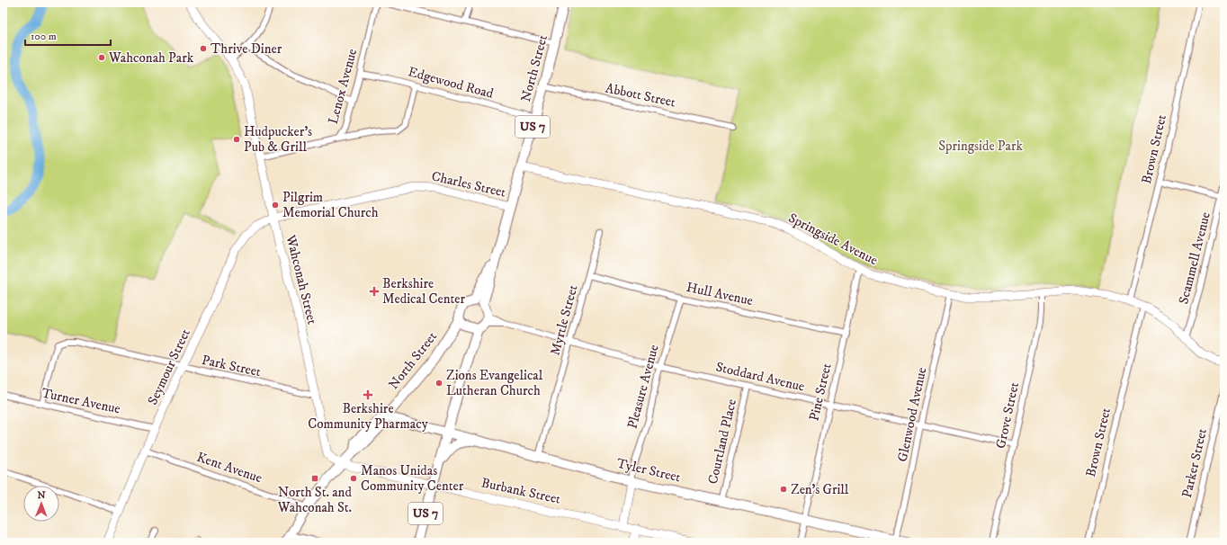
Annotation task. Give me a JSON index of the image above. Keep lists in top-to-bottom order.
{
  "streets": {
    "main road": ["North Street", "US 7", "Tyler Street"],
    "street": [
      "Edgewood Road",
      "Lenox Avenue",
      "Abbott Street",
      "Brown Street",
      "Charles Street",
      "Springside Avenue",
      "Scammell Avenue",
      "Wahconah Street",
      "Hull Avenue",
      "Myrtle Street",
      "Park Street",
      "Seymour Street",
      "Stoddard Avenue",
      "Pleasure Avenue",
      "Pine Street",
      "Turner Avenue",
      "Glenwood Avenue",
      "Grove Street",
      "Courtland Place",
      "Parker Street",
      "Kent Avenue",
      "Burbank Street"
    ]
  },
  "crossings": [
    ["North Street", "Edgewood Road"],
    ["North Street", "Abbott Street"],
    ["North Street", "US 7"],
    ["North Street", "Charles Street"],
    ["North Street", "Springside Avenue"],
    ["North Street", "Wahconah Street"],
    ["North Street", "Stoddard Avenue"],
    ["North Street", "Kent Avenue"],
    ["North Street", "Tyler Street"],
    ["North Street", "Burbank Street"],
    ["Edgewood Road", "Lenox Avenue"],
    ["Lenox Avenue", "Wahconah Street"],
    ["US 7", "Stoddard Avenue"],
    ["US 7", "Tyler Street"],
    ["US 7", "Burbank Street"],
    ["Brown Street", "Springside Avenue"],
    ["Charles Street", "Wahconah Street"],
    ["Charles Street", "Seymour Street"],
    ["Springside Avenue", "Scammell Avenue"],
    ["Springside Avenue", "Pine Street"],
    ["Springside Avenue", "Glenwood Avenue"],
    ["Springside Avenue", "Grove Street"],
    ["Wahconah Street", "Park Street"],
    ["Wahconah Street", "Seymour Street"],
    ["Wahconah Street", "Burbank Street"],
    ["Hull Avenue", "Myrtle Street"],
    ["Hull Avenue", "Pleasure Avenue"],
    ["Hull Avenue", "Pine Street"],
    ["Myrtle Street", "Stoddard Avenue"],
    ["Myrtle Street", "Tyler Street"],
    ["Park Street", "Seymour Street"],
    ["Park Street", "Turner Avenue"],
    ["Seymour Street", "Turner Avenue"],
    ["Seymour Street", "Kent Avenue"],
    ["Stoddard Avenue", "Pleasure Avenue"],
    ["Stoddard Avenue", "Pine Street"],
    ["Stoddard Avenue", "Glenwood Avenue"],
    ["Stoddard Avenue", "Grove Street"],
    ["Stoddard Avenue", "Courtland Place"],
    ["Pleasure Avenue", "Tyler Street"],
    ["Pine Street", "Tyler Street"],
    ["Glenwood Avenue", "Tyler Street"],
    ["Courtland Place", "Tyler Street"]
  ],
  "parks": ["Springside Park"],
  "places": {
    "other": [
      "Thrive Diner",
      "Wahconah Park",
      "Hudpucker's Pub & Grill",
      "Pilgrim Memorial Church",
      "Zions Evangelical Lutheran Church",
      "Manos Unidas Community Center",
      "Zen's Grill"
    ],
    "health": ["Berkshire Medical Center", "Berkshire Community Pharmacy"],
    "transit": ["North St. and Wahconah St."]
  },
  "scale_bar": "100 m",
  "north": "top"
}
